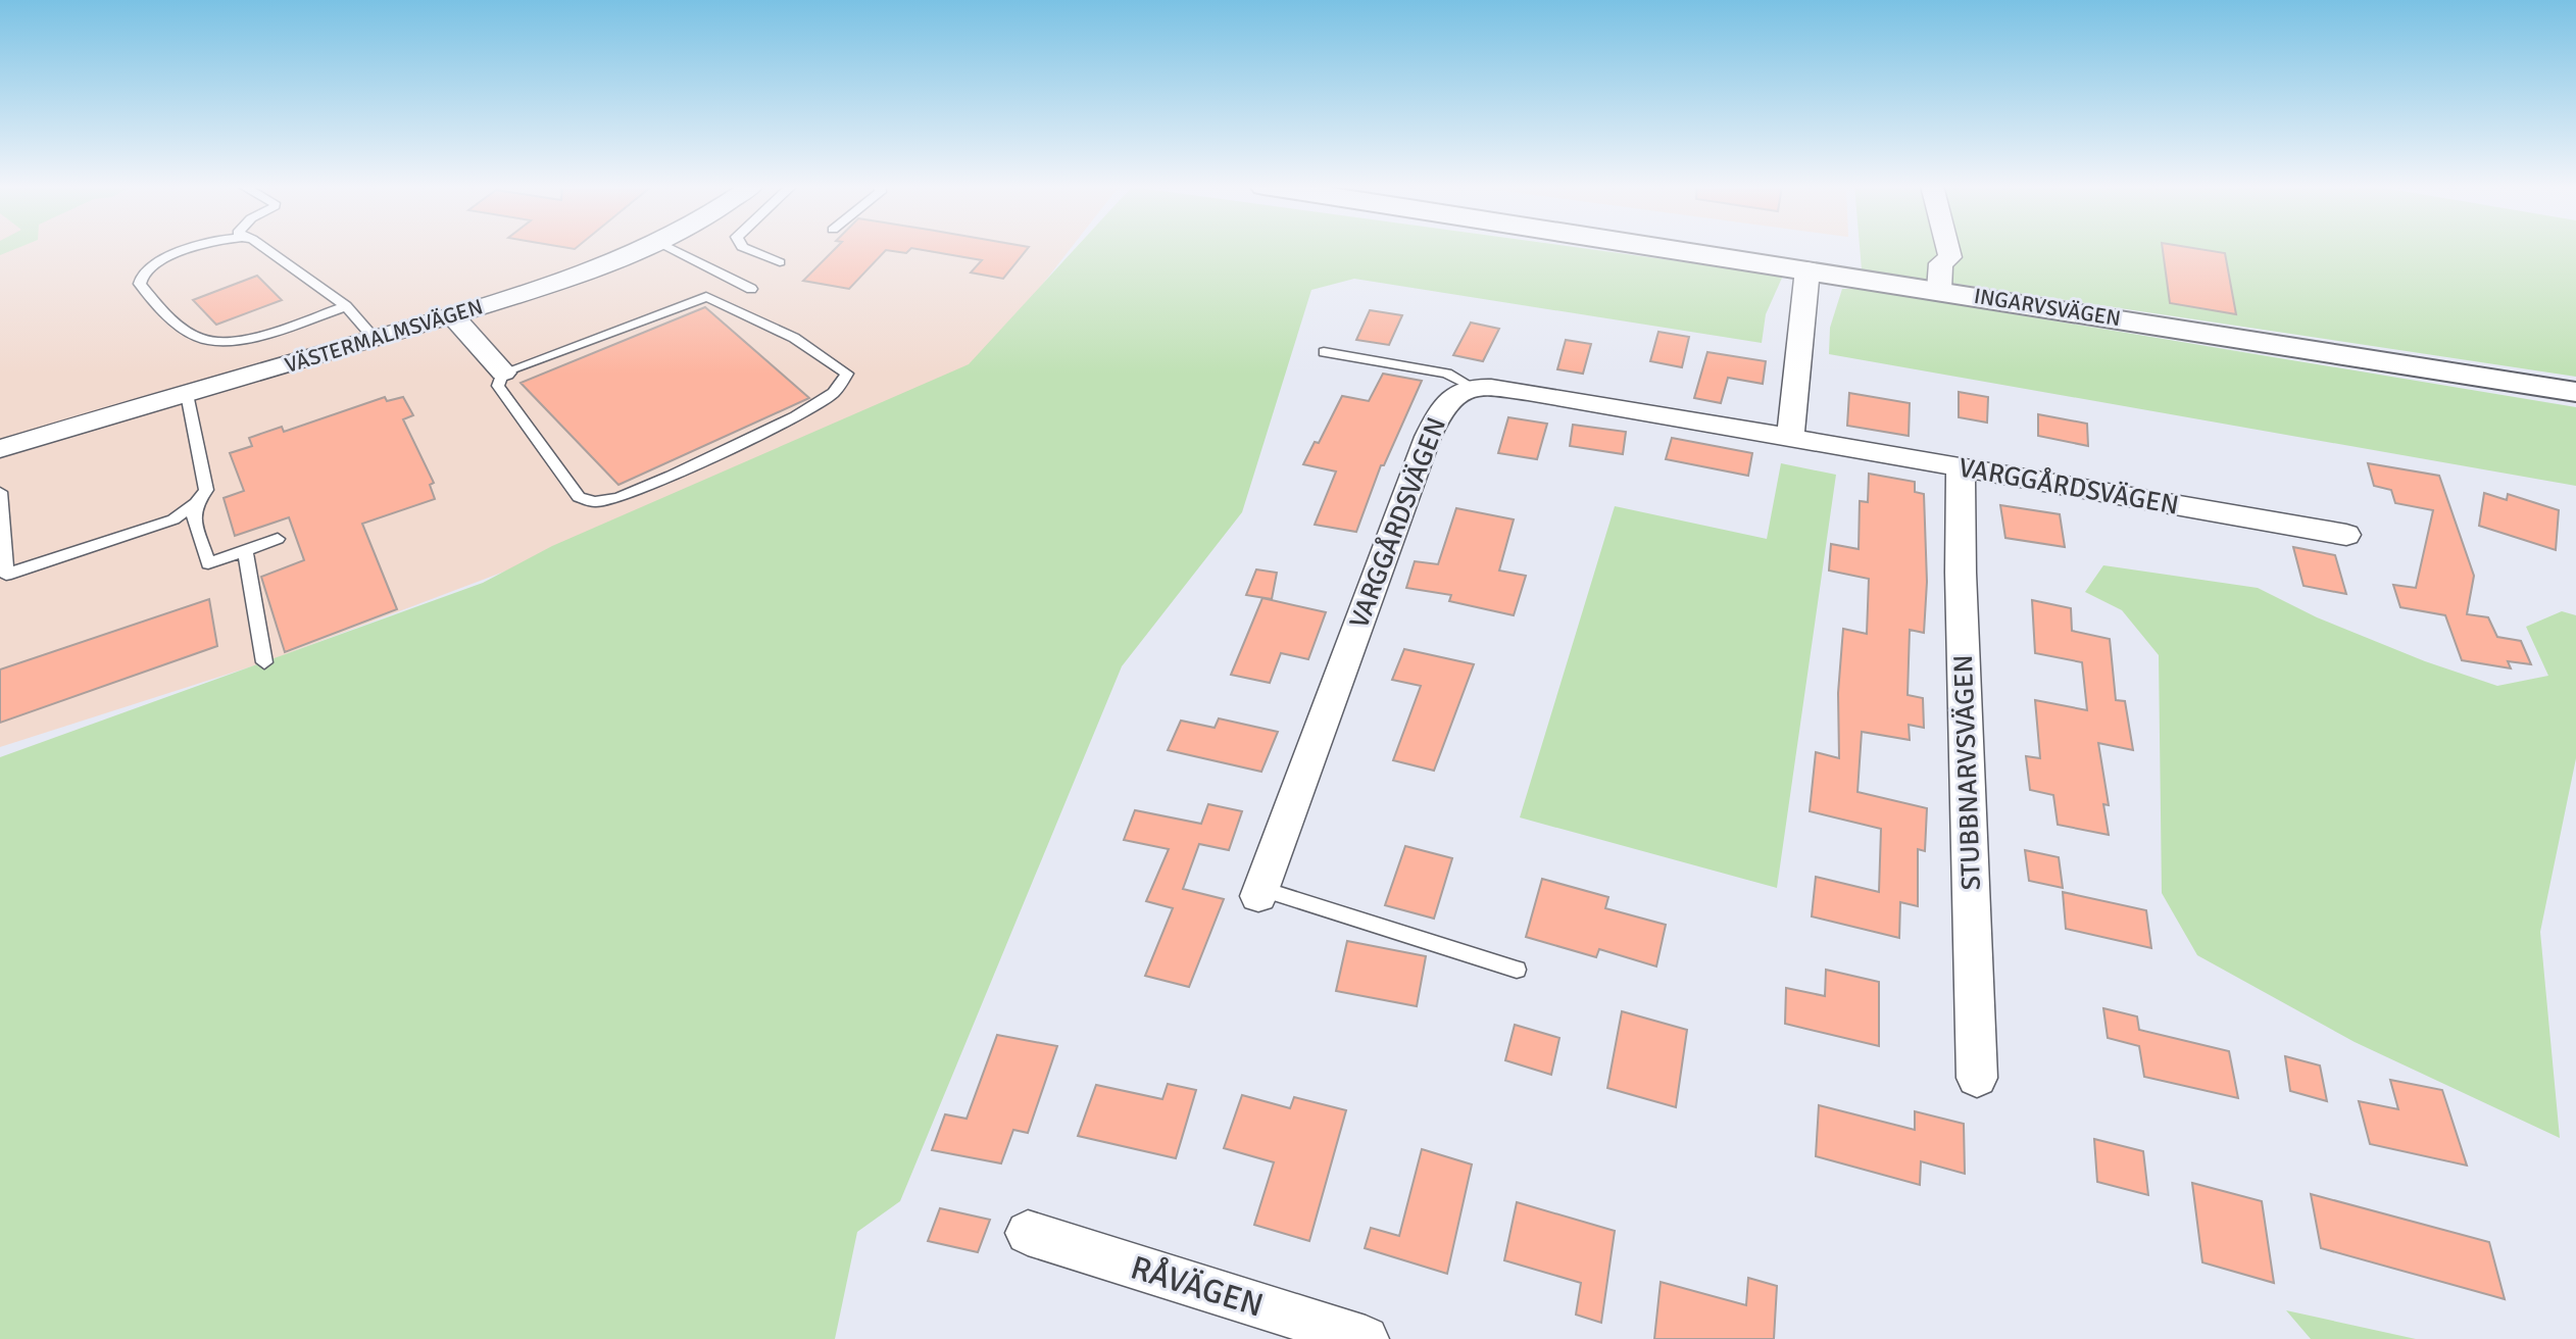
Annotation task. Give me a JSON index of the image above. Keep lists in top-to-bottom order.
{
  "streets": {
    "street": [
      "INGARVSVÄGEN",
      "VÄSTERMALMSVÄGEN",
      "VARGGÅRDSVÄGEN",
      "STUBBNARVSVÄGEN",
      "RÅVÄGEN"
    ]
  },
  "crossings": [
    ["VARGGÅRDSVÄGEN", "STUBBNARVSVÄGEN"]
  ]
}
